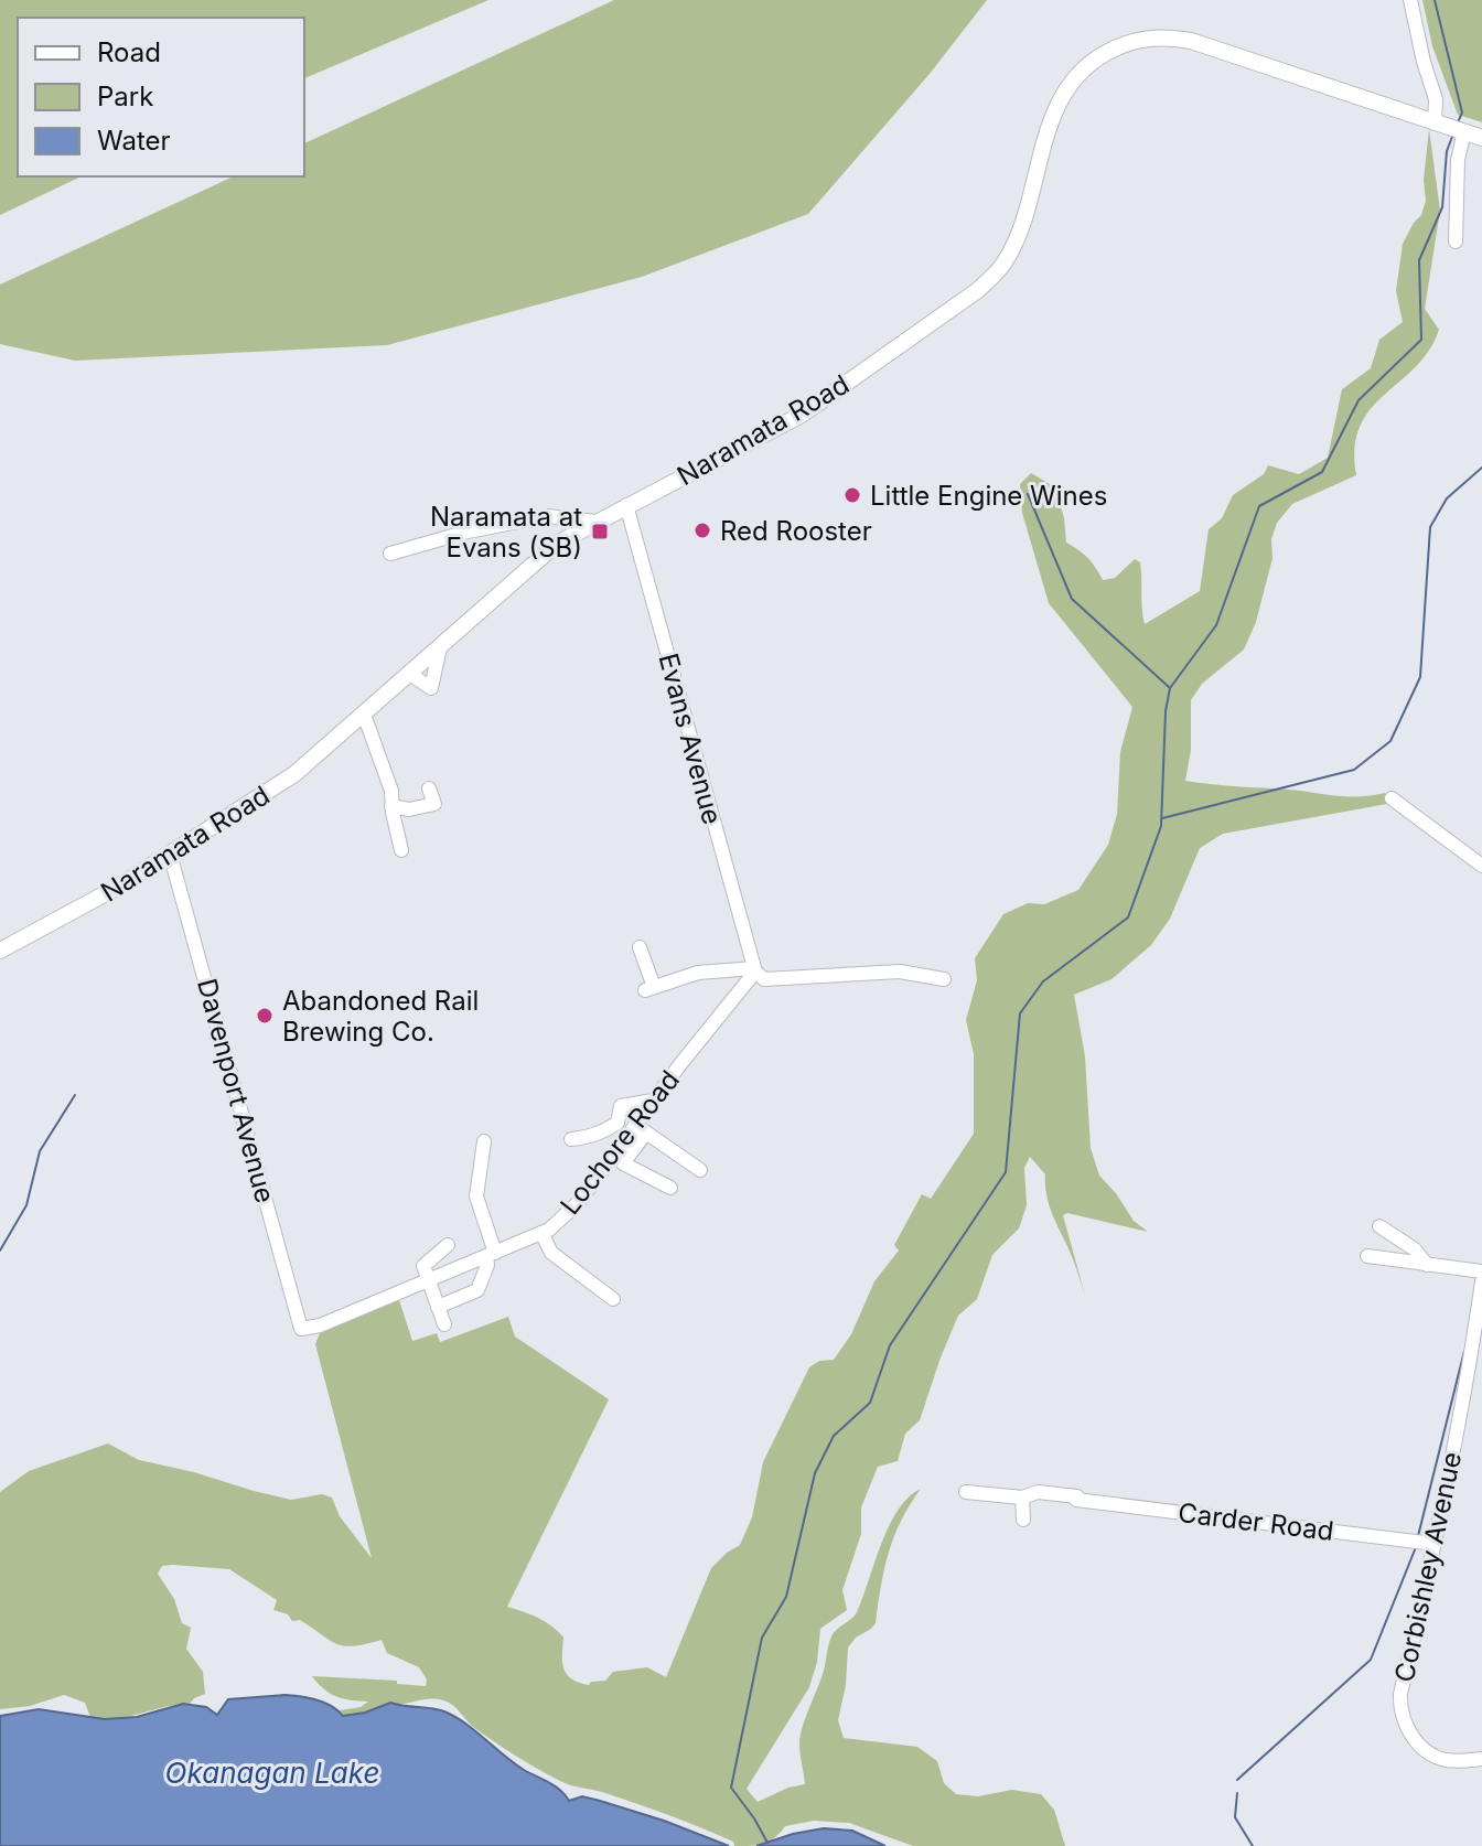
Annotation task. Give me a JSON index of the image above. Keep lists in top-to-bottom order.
{
  "streets": {
    "main road": ["Naramata Road"],
    "street": [
      "Evans Avenue",
      "Davenport Avenue",
      "Lochore Road",
      "Carder Road",
      "Corbishley Avenue"
    ]
  },
  "crossings": [
    ["Naramata Road", "Evans Avenue"],
    ["Naramata Road", "Davenport Avenue"],
    ["Evans Avenue", "Lochore Road"],
    ["Davenport Avenue", "Lochore Road"],
    ["Carder Road", "Corbishley Avenue"]
  ],
  "water": ["Okanagan Lake"],
  "places": {
    "other": ["Little Engine Wines", "Red Rooster", "Abandoned Rail Brewing Co."],
    "transit": ["Naramata at Evans (SB)"]
  },
  "legend": ["Road", "Park", "Water"]
}
